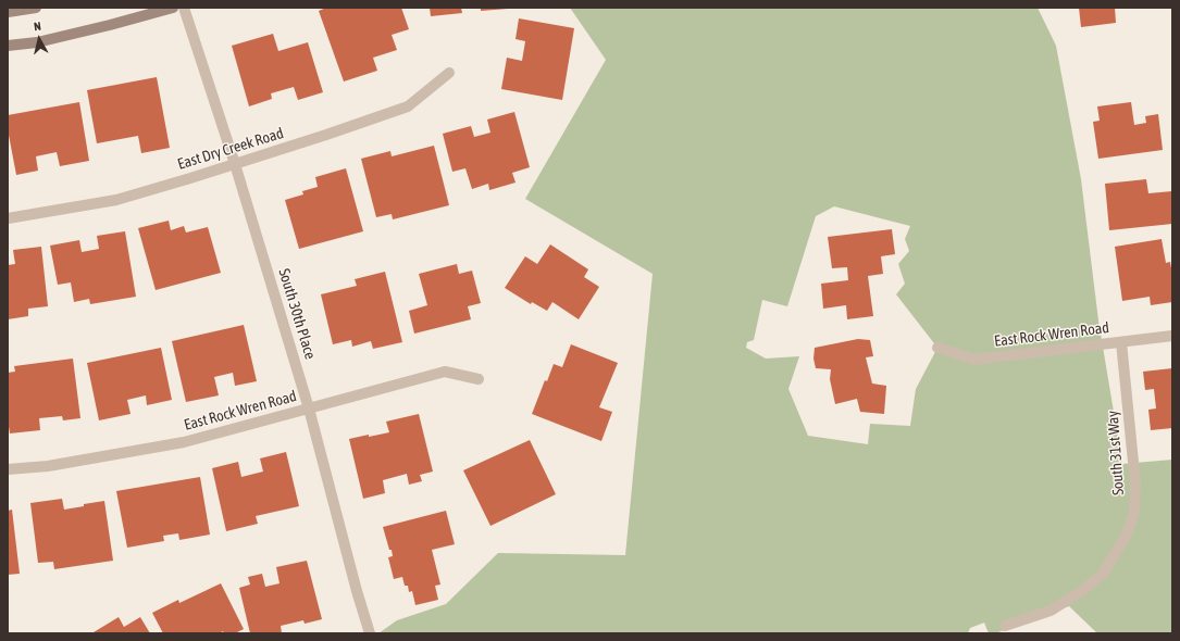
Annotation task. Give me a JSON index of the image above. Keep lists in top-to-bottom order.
{
  "streets": {
    "street": [
      "East Dry Creek Road",
      "South 30th Place",
      "East Rock Wren Road",
      "South 31st Way"
    ]
  },
  "crossings": [
    ["East Dry Creek Road", "South 30th Place"],
    ["South 30th Place", "East Rock Wren Road"],
    ["East Rock Wren Road", "South 31st Way"]
  ],
  "north": "top"
}
